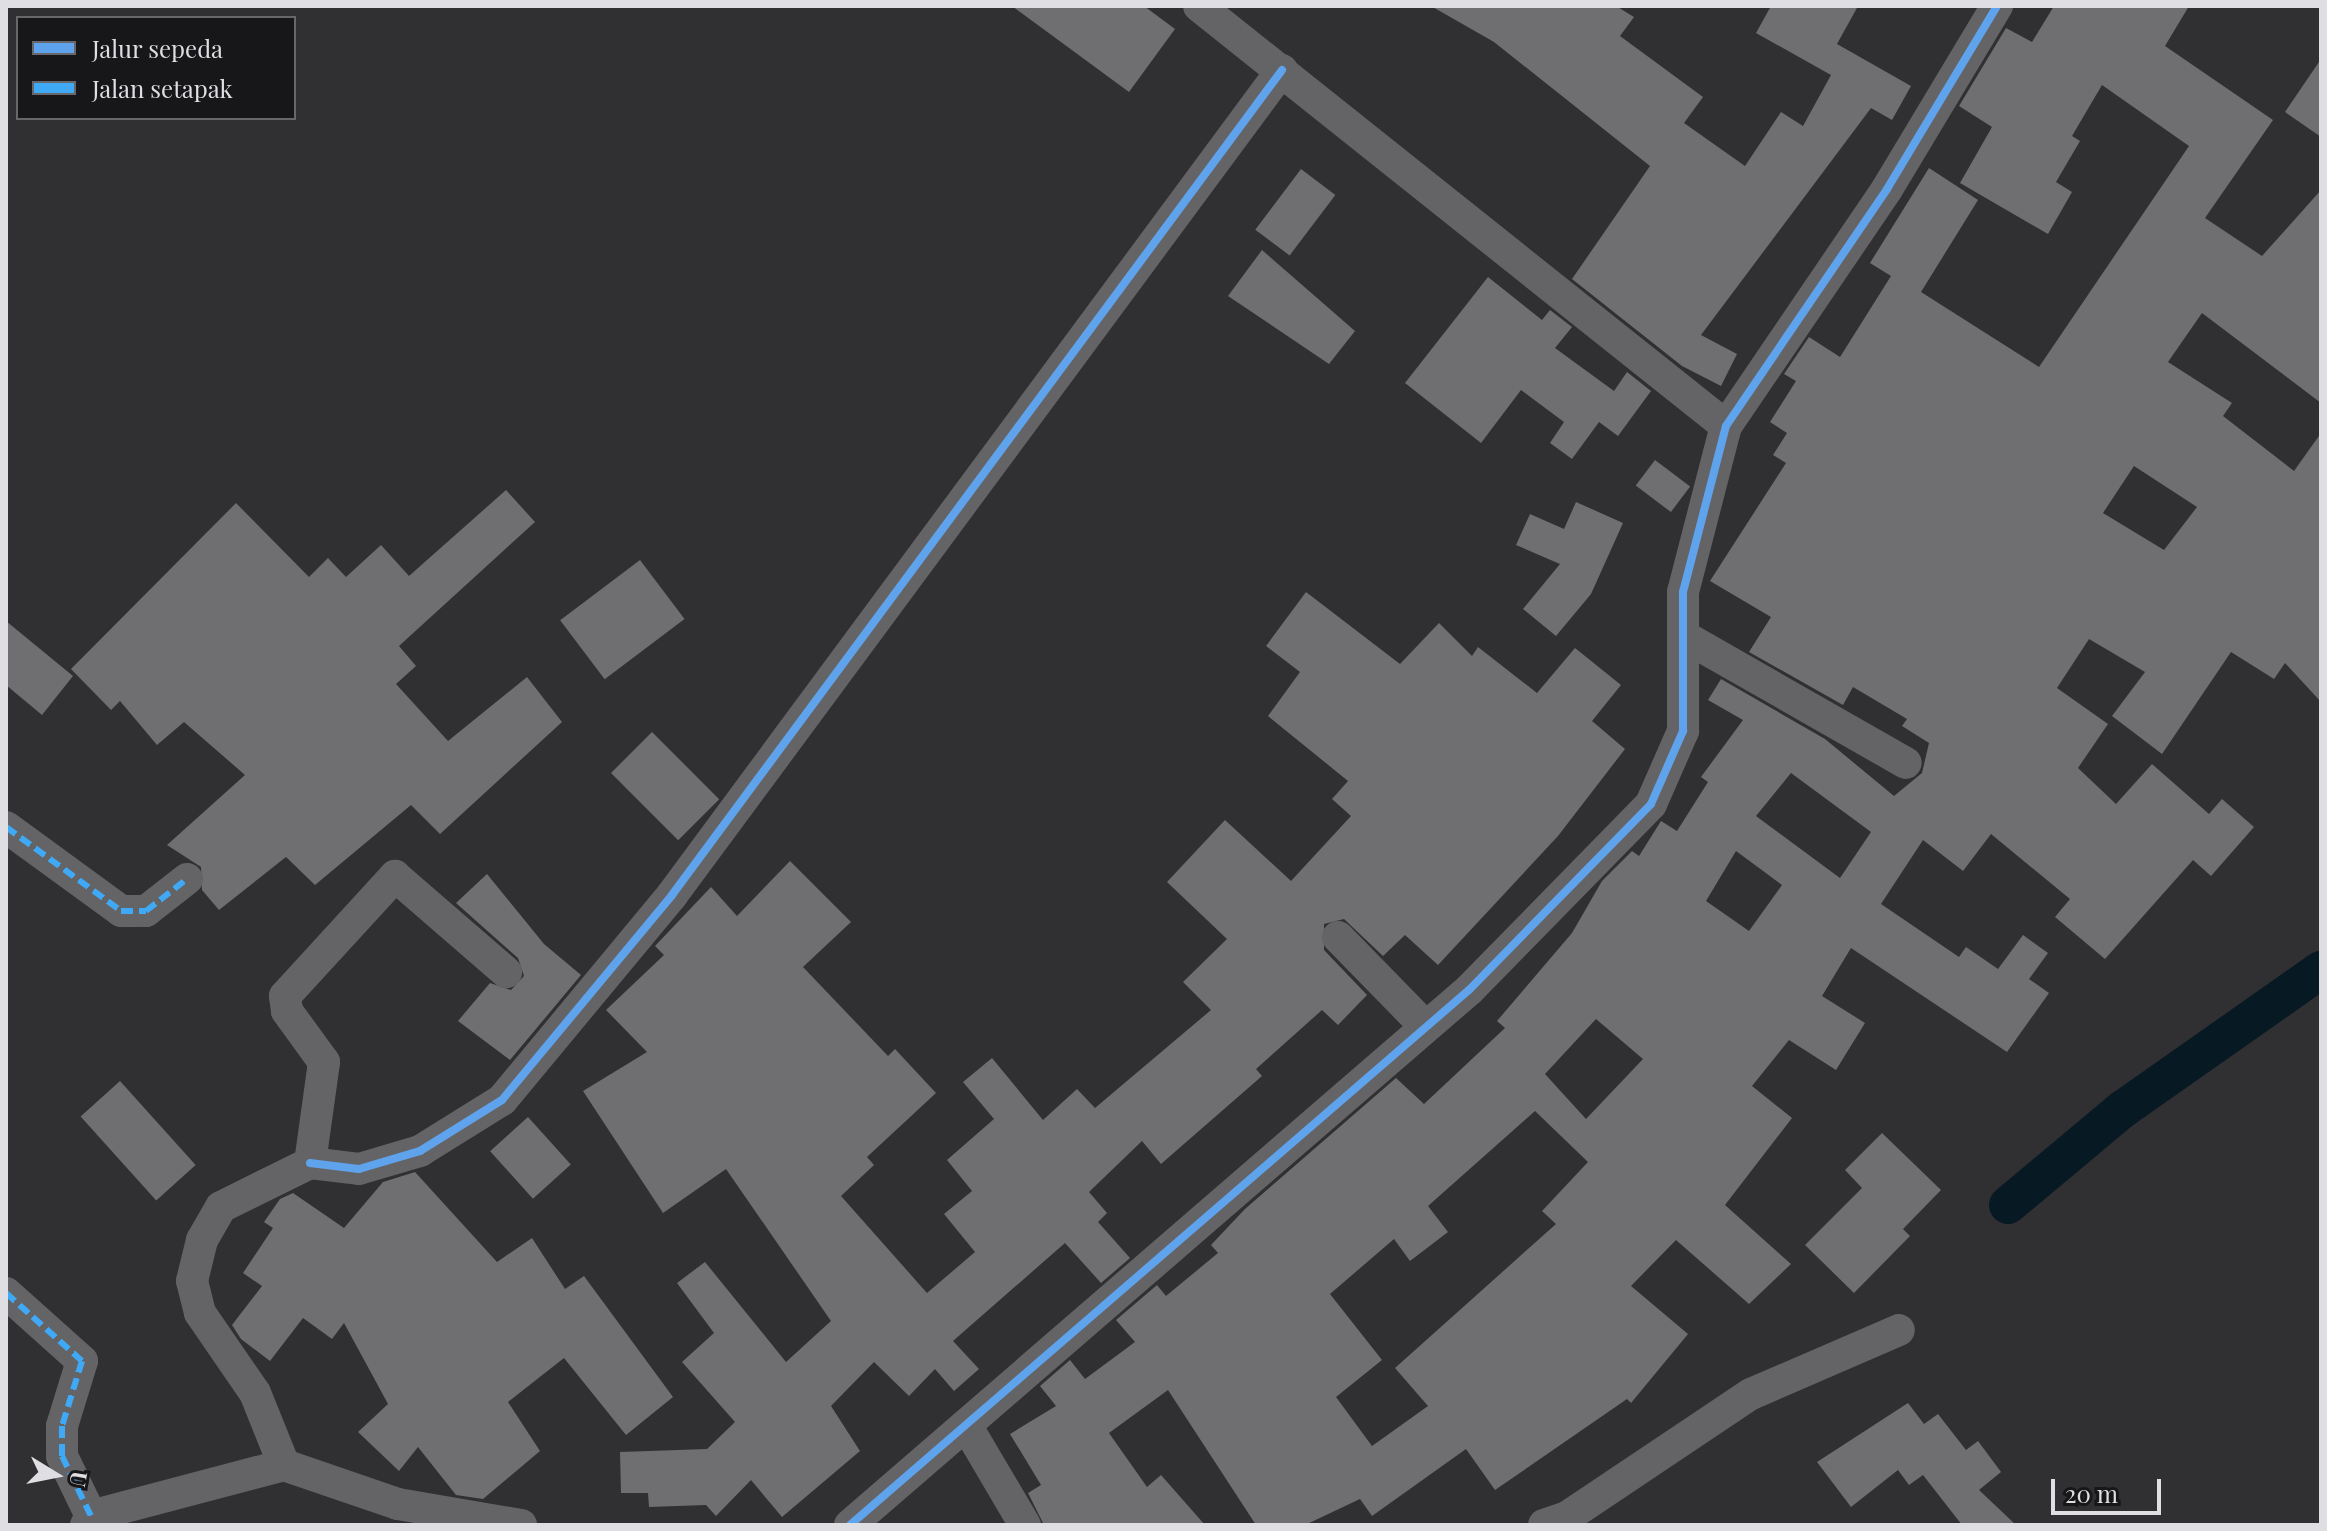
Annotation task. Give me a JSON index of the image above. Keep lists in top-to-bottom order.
{
  "legend": ["Jalur sepeda", "Jalan setapak"],
  "scale_bar": "20 m",
  "north": "right"
}
